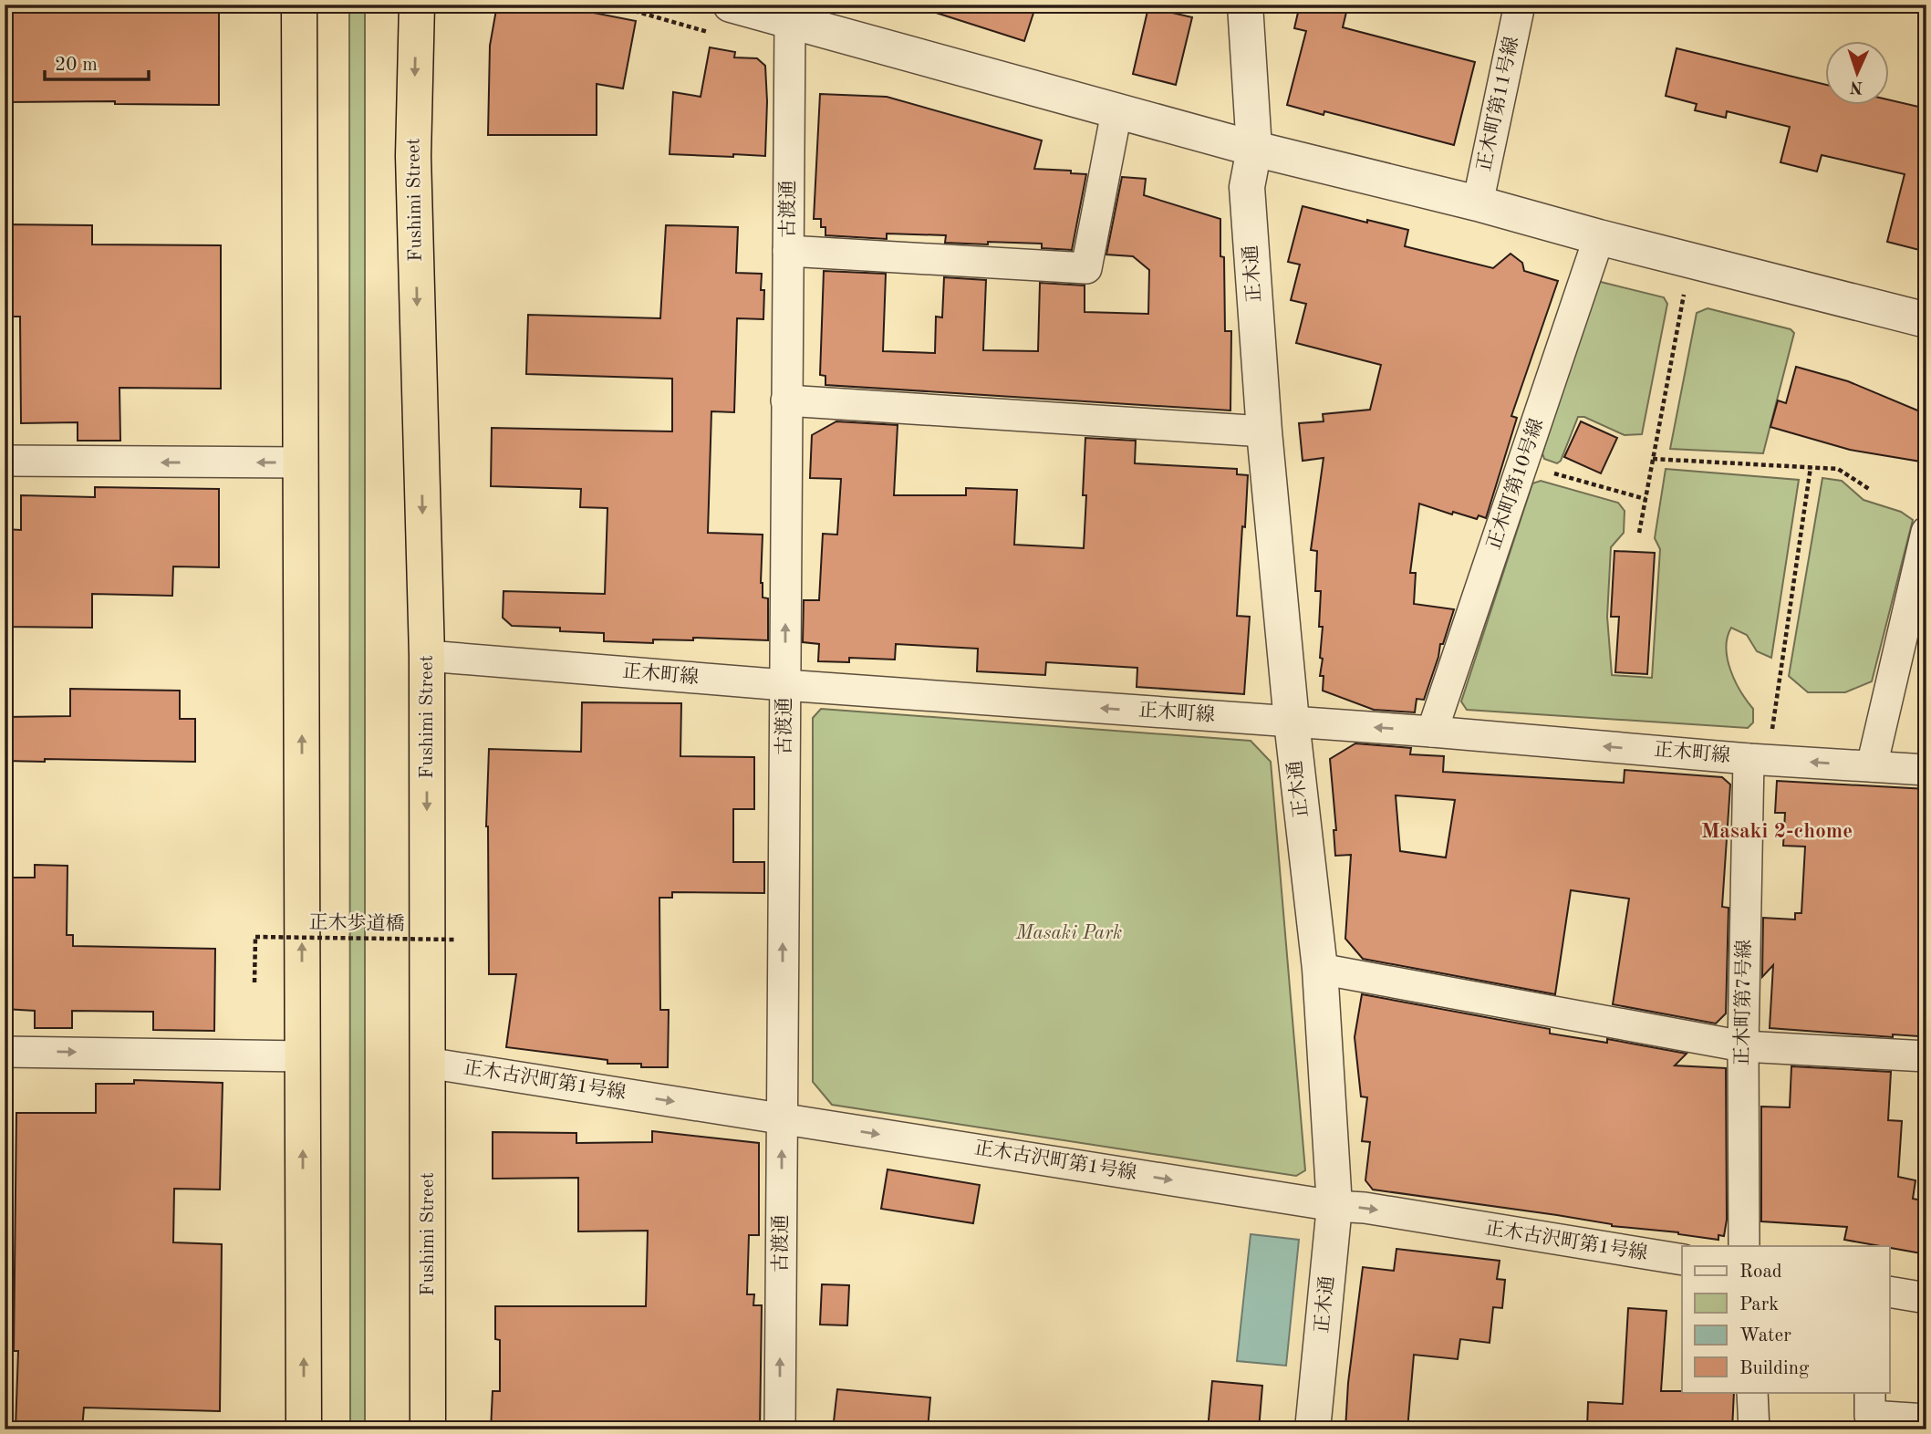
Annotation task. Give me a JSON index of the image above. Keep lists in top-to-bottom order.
{
  "streets": {
    "highway": ["Fushimi Street"],
    "street": [
      "正木町第11号線",
      "古渡通",
      "正木通",
      "正木町第10号線",
      "正木町線",
      "正木町第7号線",
      "正木古沢町第1号線"
    ],
    "path": ["正木歩道橋"]
  },
  "crossings": [
    ["Fushimi Street", "正木町線"],
    ["Fushimi Street", "正木古沢町第1号線"],
    ["古渡通", "正木町線"],
    ["古渡通", "正木古沢町第1号線"],
    ["正木通", "正木町線"],
    ["正木通", "正木古沢町第1号線"],
    ["正木町第10号線", "正木町線"],
    ["正木町線", "正木町第7号線"]
  ],
  "one_way": ["古渡通", "正木町線"],
  "districts": ["Masaki 2-chome"],
  "parks": ["Masaki Park"],
  "legend": [
    "Road",
    "Park",
    "Water",
    "Building"
  ],
  "scale_bar": "20 m",
  "north": "bottom"
}
